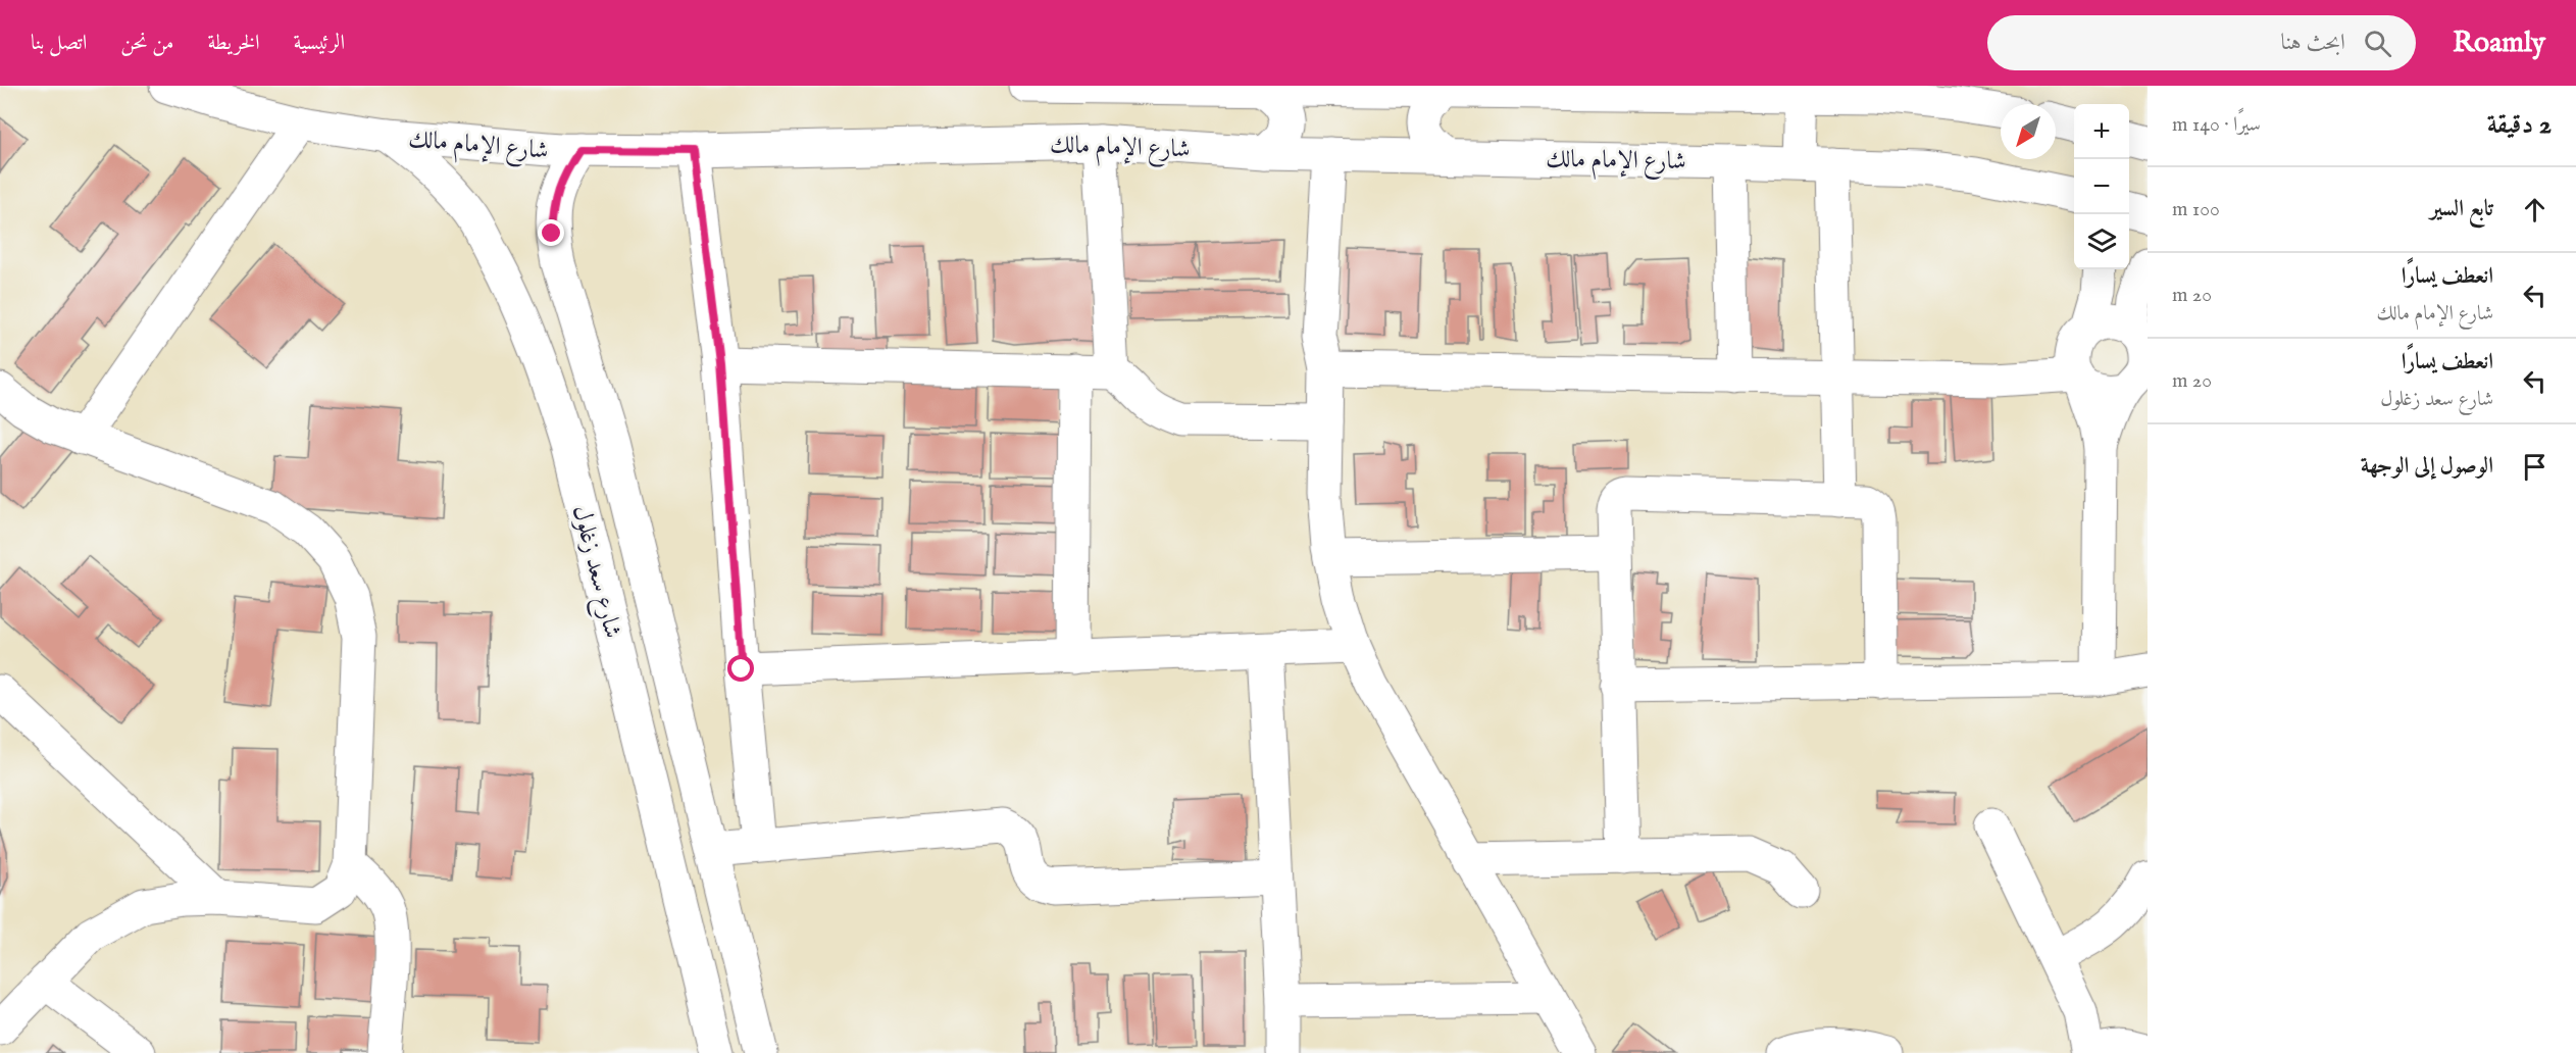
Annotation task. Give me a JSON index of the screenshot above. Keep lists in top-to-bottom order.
{
  "streets": {
    "street": ["شارع الإمام مالك", "شارع سعد زغلول"]
  },
  "crossings": [
    ["شارع الإمام مالك", "شارع سعد زغلول"]
  ],
  "north": "bottom left",
  "page": {
    "header": "Roamly",
    "search": "ابحث هنا",
    "nav": [
      "الرئيسية",
      "الخريطة",
      "من نحن",
      "اتصل بنا"
    ],
    "heading": ["2 دقيقة", "سيرًا · 140 m"],
    "map_buttons": ["+", "−"],
    "list": [
      ["تابع السير", "100 m"],
      ["انعطف يسارًا", "شارع الإمام مالك", "20 m"],
      ["انعطف يسارًا", "شارع سعد زغلول", "20 m"],
      "الوصول إلى الوجهة"
    ]
  }
}
